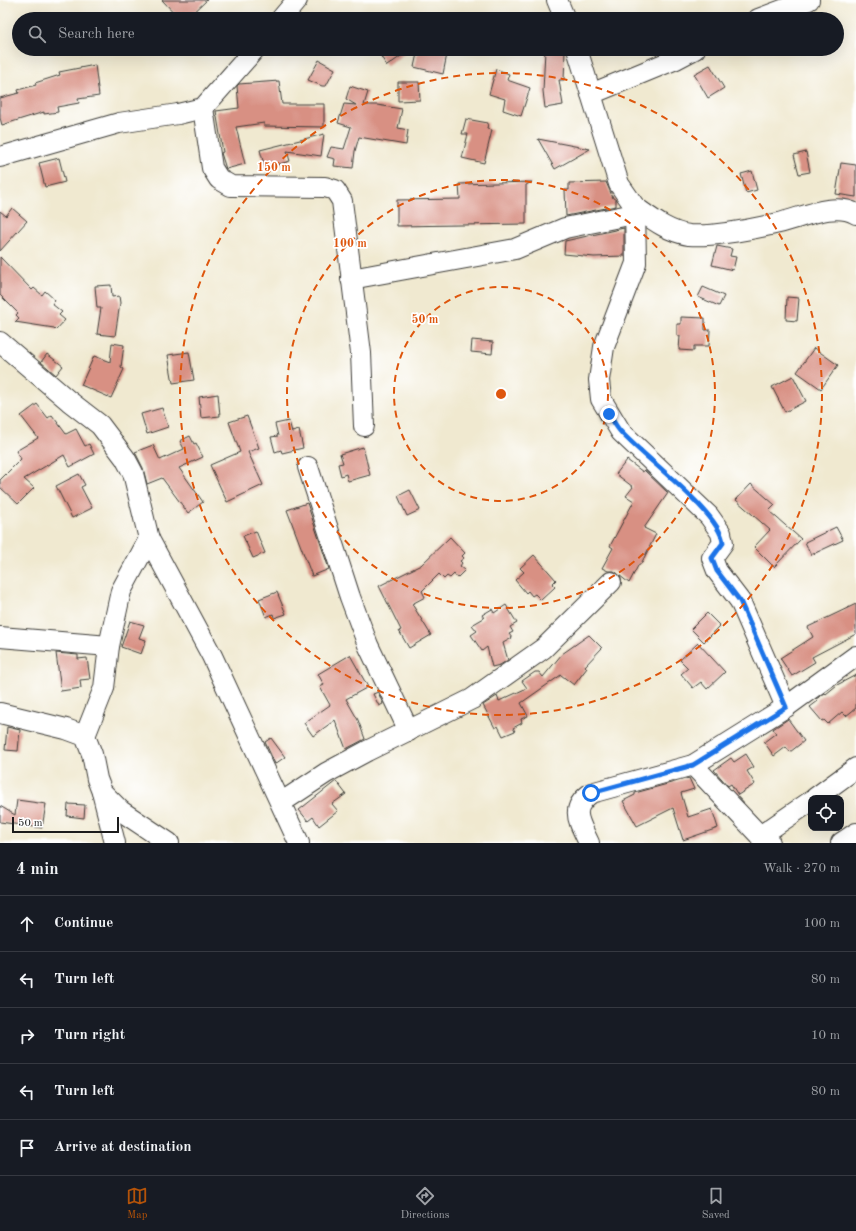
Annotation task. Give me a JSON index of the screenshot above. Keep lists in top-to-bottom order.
{
  "scale_bar": "50 m",
  "page": {
    "search": "Search here",
    "scale": "50 m",
    "heading": ["4 min", "Walk · 270 m"],
    "list": [
      ["Continue", "100 m"],
      ["Turn left", "80 m"],
      ["Turn right", "10 m"],
      ["Turn left", "80 m"],
      "Arrive at destination"
    ],
    "nav": ["Map", "Directions", "Saved"]
  },
  "rings": ["150 m", "100 m", "50 m"]
}
